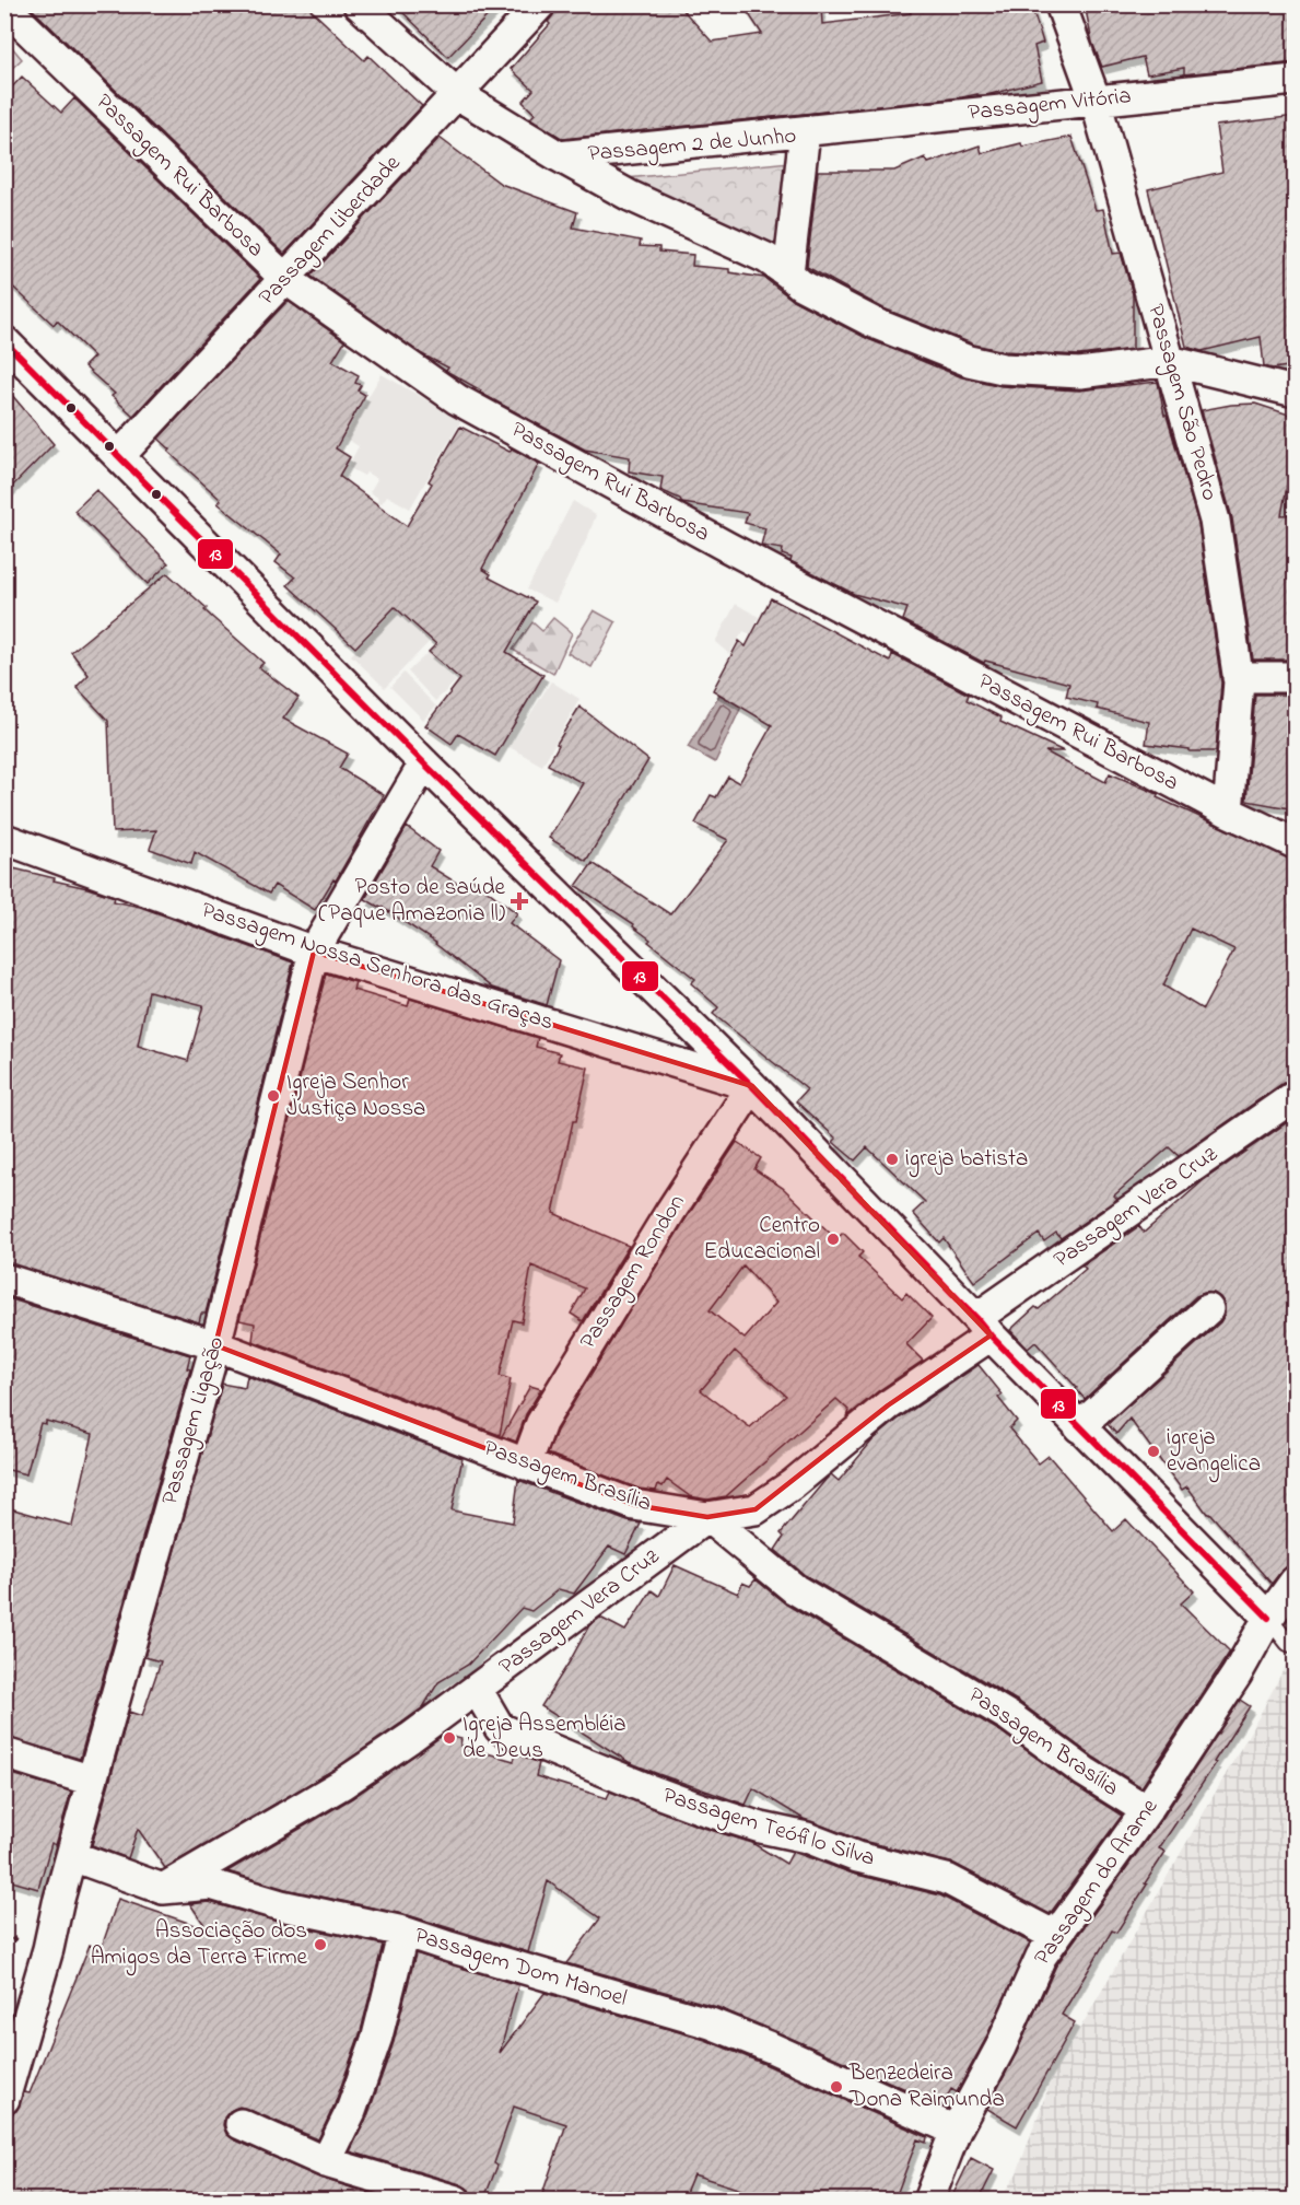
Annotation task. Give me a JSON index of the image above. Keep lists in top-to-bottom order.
{
  "streets": {
    "street": [
      "Passagem Vitória",
      "Passagem 2 de Junho",
      "Passagem Rui Barbosa",
      "Passagem Liberdade",
      "Passagem São Pedro",
      "Passagem Nossa Senhora das Graças",
      "Passagem Vera Cruz",
      "Passagem Rondon",
      "Passagem Ligação",
      "Passagem Brasília",
      "Passagem Teófilo Silva",
      "Passagem do Arame",
      "Passagem Dom Manoel"
    ]
  },
  "crossings": [
    ["Passagem Vitória", "Passagem 2 de Junho"],
    ["Passagem Vitória", "Passagem São Pedro"],
    ["Passagem 2 de Junho", "Passagem Liberdade"],
    ["Passagem 2 de Junho", "Passagem São Pedro"],
    ["Passagem Rui Barbosa", "Passagem Liberdade"],
    ["Passagem Rui Barbosa", "Passagem São Pedro"],
    ["Passagem Nossa Senhora das Graças", "Passagem Rondon"],
    ["Passagem Nossa Senhora das Graças", "Passagem Ligação"],
    ["Passagem Vera Cruz", "Passagem Brasília"],
    ["Passagem Vera Cruz", "Passagem Teófilo Silva"],
    ["Passagem Vera Cruz", "Passagem Dom Manoel"],
    ["Passagem Rondon", "Passagem Brasília"],
    ["Passagem Ligação", "Passagem Brasília"],
    ["Passagem Ligação", "Passagem Dom Manoel"],
    ["Passagem Brasília", "Passagem do Arame"],
    ["Passagem Teófilo Silva", "Passagem do Arame"],
    ["Passagem do Arame", "Passagem Dom Manoel"]
  ],
  "places": {
    "health": ["Posto de saúde (Paque Amazonia ll)"],
    "other": [
      "Igreja Senhor Justiça Nossa",
      "igreja batista",
      "Centro Educacional",
      "igreja evangelica",
      "Igreja Assembléia de Deus",
      "Associação dos Amigos da Terra Firme",
      "Benzedeira Dona Raimunda"
    ]
  },
  "lines": ["transit line 13"]
}
